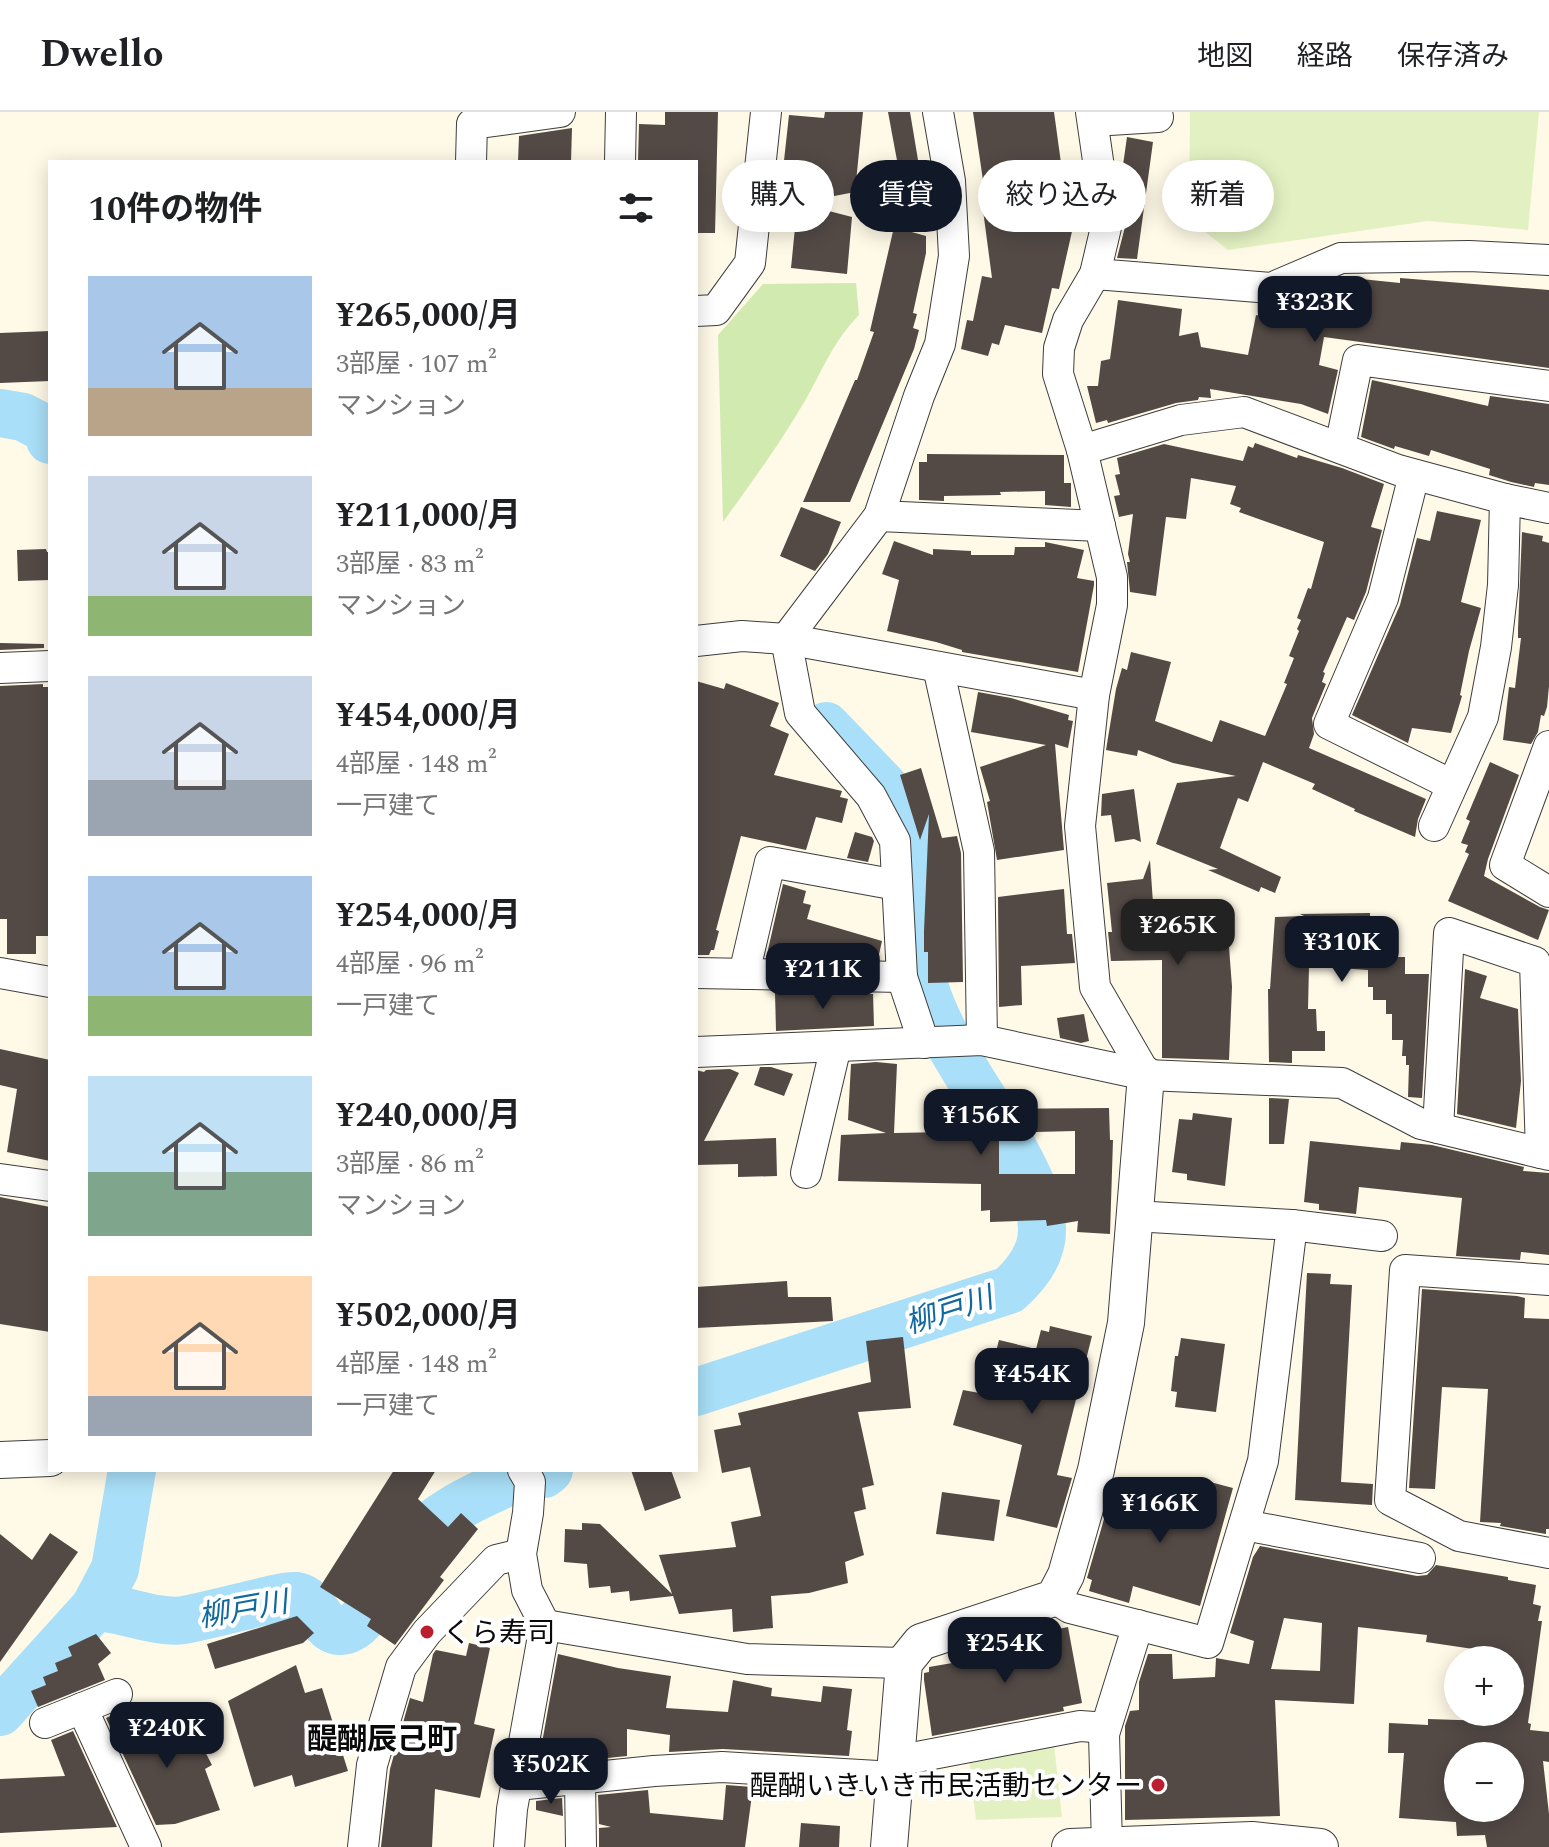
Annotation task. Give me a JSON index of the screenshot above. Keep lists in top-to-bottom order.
{
  "districts": ["醍醐辰己町"],
  "water": ["柳戸川"],
  "places": ["くら寿司", "醍醐いきいき市民活動センター"],
  "page": {
    "header": "Dwello",
    "nav": ["地図", "経路", "保存済み"],
    "chip": [
      "購入",
      "賃貸",
      "絞り込み",
      "新着"
    ],
    "heading": "10件の物件",
    "list": [
      {
        "name": "¥265,000/月",
        "note": "3部屋 · 107 m² · マンション"
      },
      {
        "name": "¥211,000/月",
        "note": "3部屋 · 83 m² · マンション"
      },
      {
        "name": "¥454,000/月",
        "note": "4部屋 · 148 m² · 一戸建て"
      },
      {
        "name": "¥254,000/月",
        "note": "4部屋 · 96 m² · 一戸建て"
      },
      {
        "name": "¥240,000/月",
        "note": "3部屋 · 86 m² · マンション"
      },
      {
        "name": "¥502,000/月",
        "note": "4部屋 · 148 m² · 一戸建て"
      }
    ],
    "price": [
      "¥323K",
      "¥265K",
      "¥310K",
      "¥211K",
      "¥156K",
      "¥454K",
      "¥166K",
      "¥254K",
      "¥240K",
      "¥502K"
    ],
    "map_buttons": ["+", "−"]
  }
}
